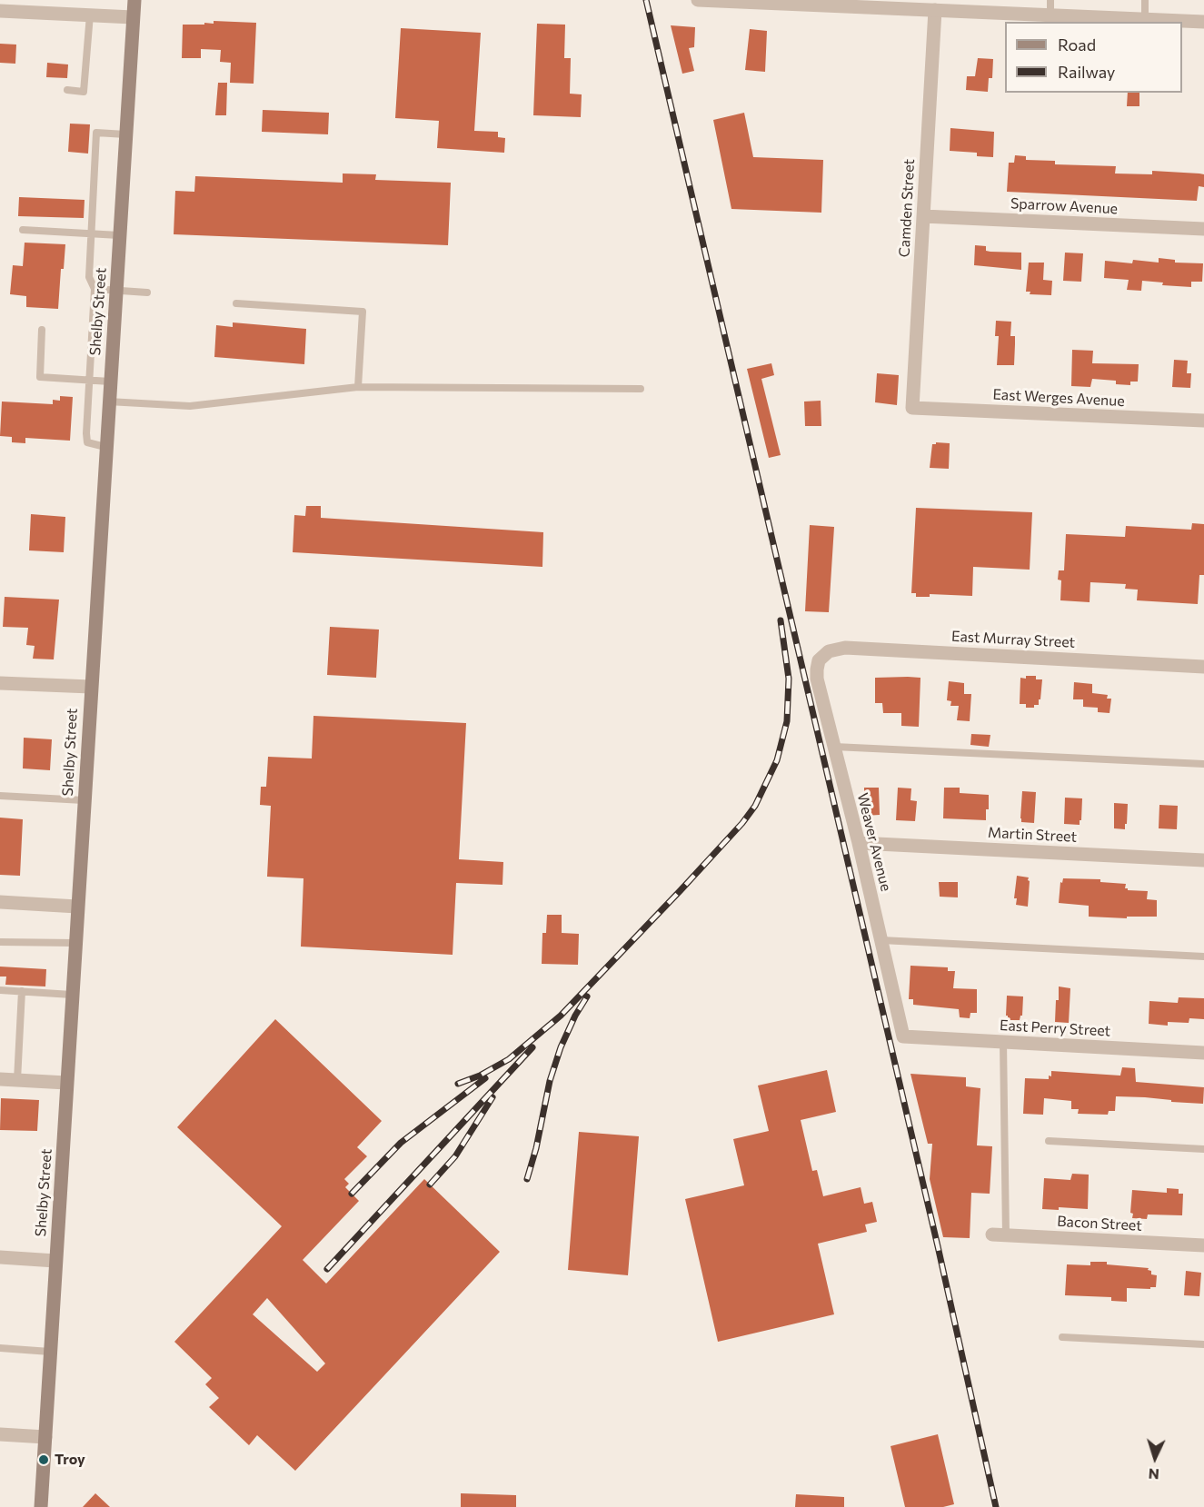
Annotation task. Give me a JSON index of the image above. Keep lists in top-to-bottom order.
{
  "streets": {
    "main road": ["Shelby Street"],
    "street": [
      "Sparrow Avenue",
      "Camden Street",
      "East Werges Avenue",
      "East Murray Street",
      "Martin Street",
      "Weaver Avenue",
      "East Perry Street",
      "Bacon Street"
    ]
  },
  "crossings": [
    ["Sparrow Avenue", "Camden Street"],
    ["Camden Street", "East Werges Avenue"],
    ["East Murray Street", "Weaver Avenue"],
    ["Martin Street", "Weaver Avenue"],
    ["Weaver Avenue", "East Perry Street"]
  ],
  "places": ["Troy"],
  "legend": ["Road", "Railway"],
  "north": "bottom"
}
